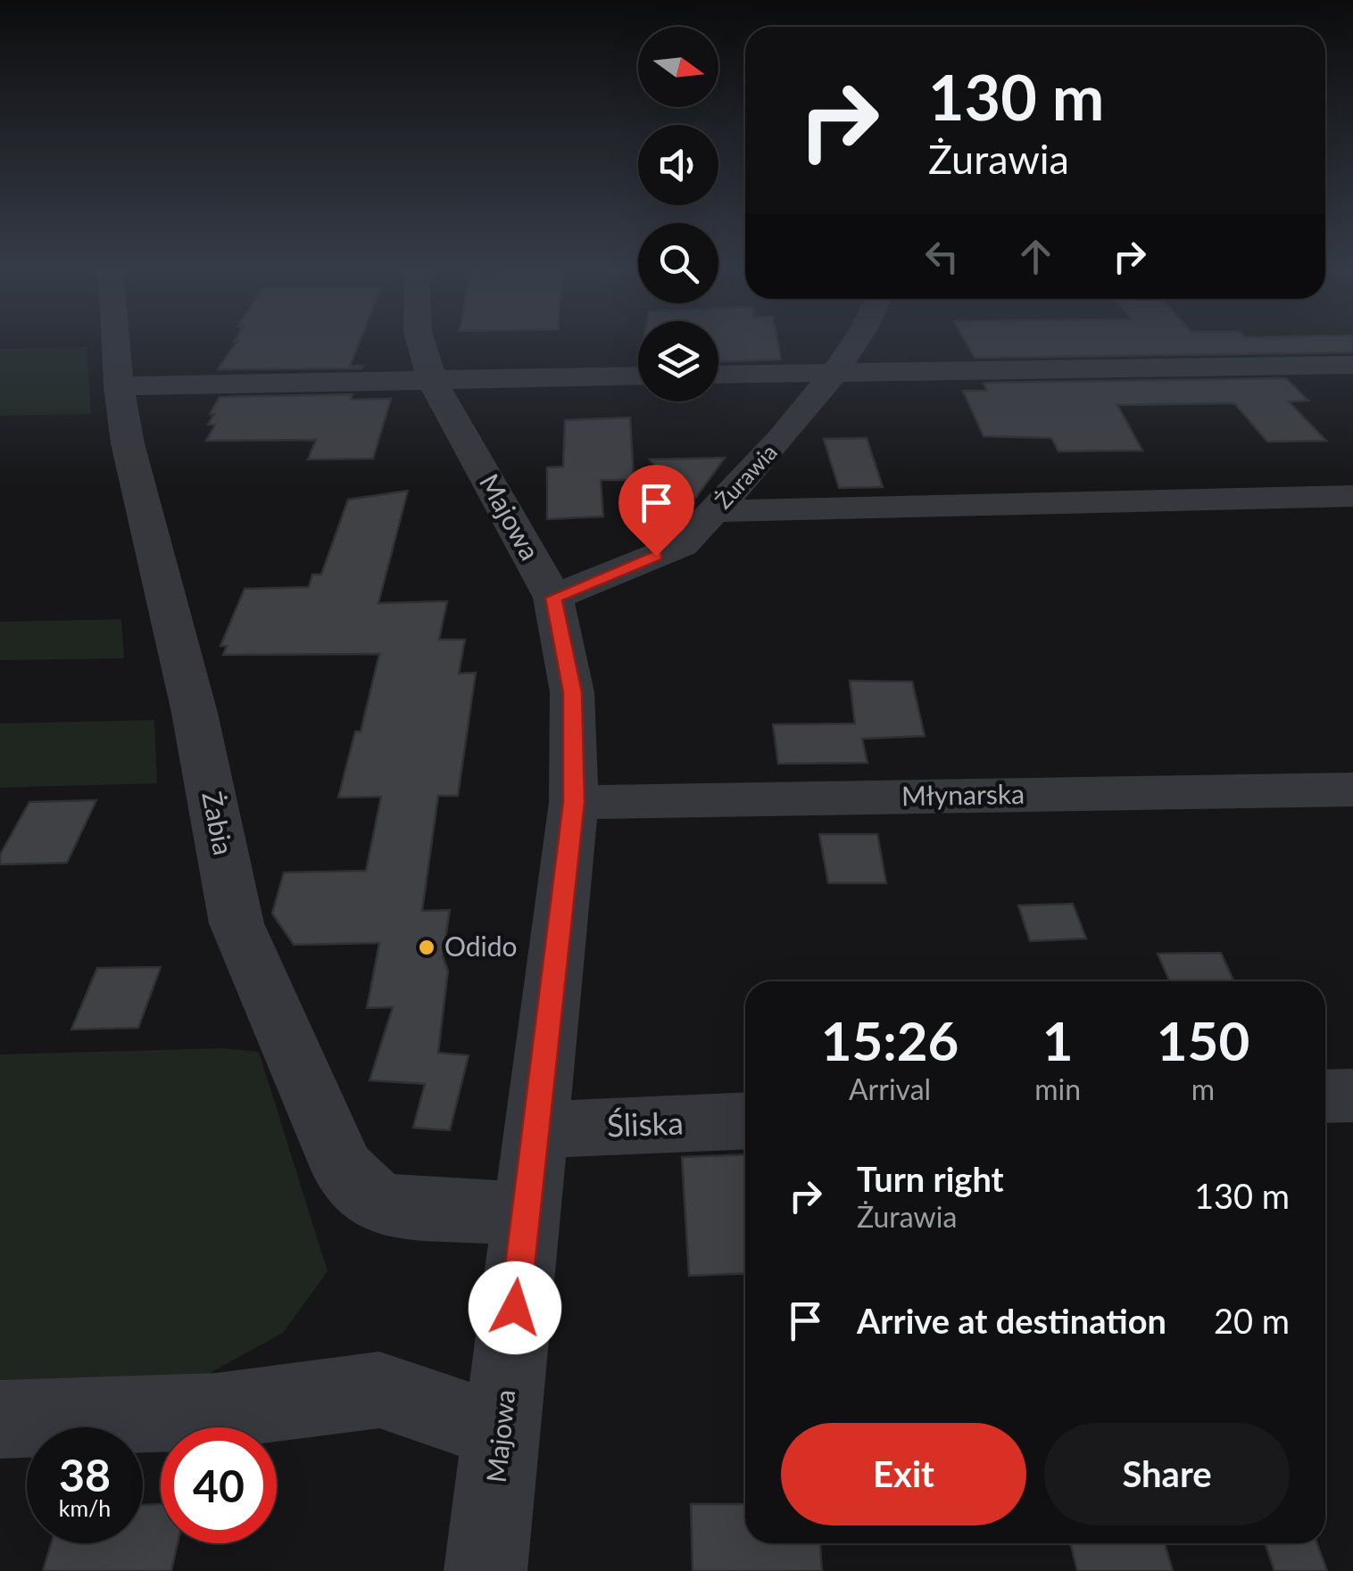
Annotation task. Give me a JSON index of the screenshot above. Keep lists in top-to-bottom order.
{
  "streets": {
    "street": [
      "Żurawia",
      "Majowa",
      "Młynarska",
      "Żabia",
      "Śliska"
    ]
  },
  "crossings": [
    ["Żurawia", "Majowa"],
    ["Majowa", "Młynarska"],
    ["Majowa", "Żabia"],
    ["Majowa", "Śliska"]
  ],
  "places": ["Odido"],
  "north": "right",
  "page": {
    "turn": ["130 m", "Żurawia"],
    "eta": [
      "15:26",
      "Arrival",
      "1",
      "min",
      "150",
      "m"
    ],
    "list": [
      {
        "name": "Turn right",
        "note": "Żurawia",
        "value": "130 m"
      },
      {
        "name": "Arrive at destination",
        "value": "20 m"
      }
    ],
    "buttons": ["Exit", "Share"],
    "speed": "38 km/h",
    "limit": "40"
  }
}
